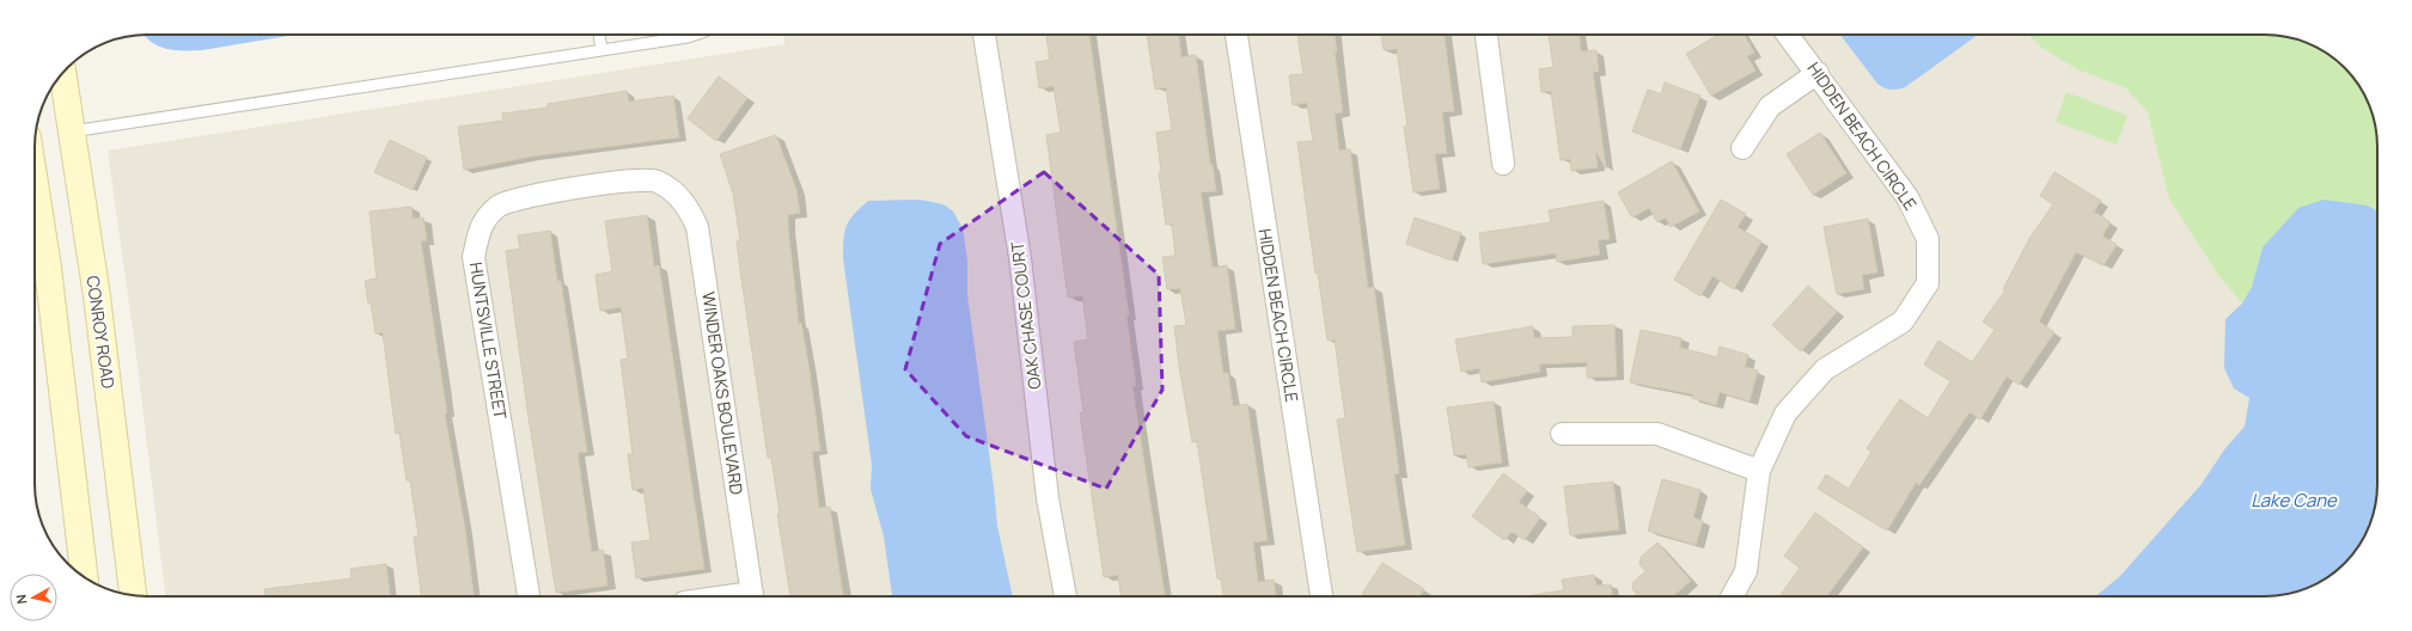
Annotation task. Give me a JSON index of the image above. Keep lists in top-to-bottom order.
{
  "streets": {
    "main road": ["CONROY ROAD"],
    "street": [
      "HIDDEN BEACH CIRCLE",
      "OAK CHASE COURT",
      "HUNTSVILLE STREET",
      "WINDER OAKS BOULEVARD"
    ]
  },
  "crossings": [
    ["HUNTSVILLE STREET", "WINDER OAKS BOULEVARD"]
  ],
  "water": ["Lake Cane"],
  "north": "left"
}
